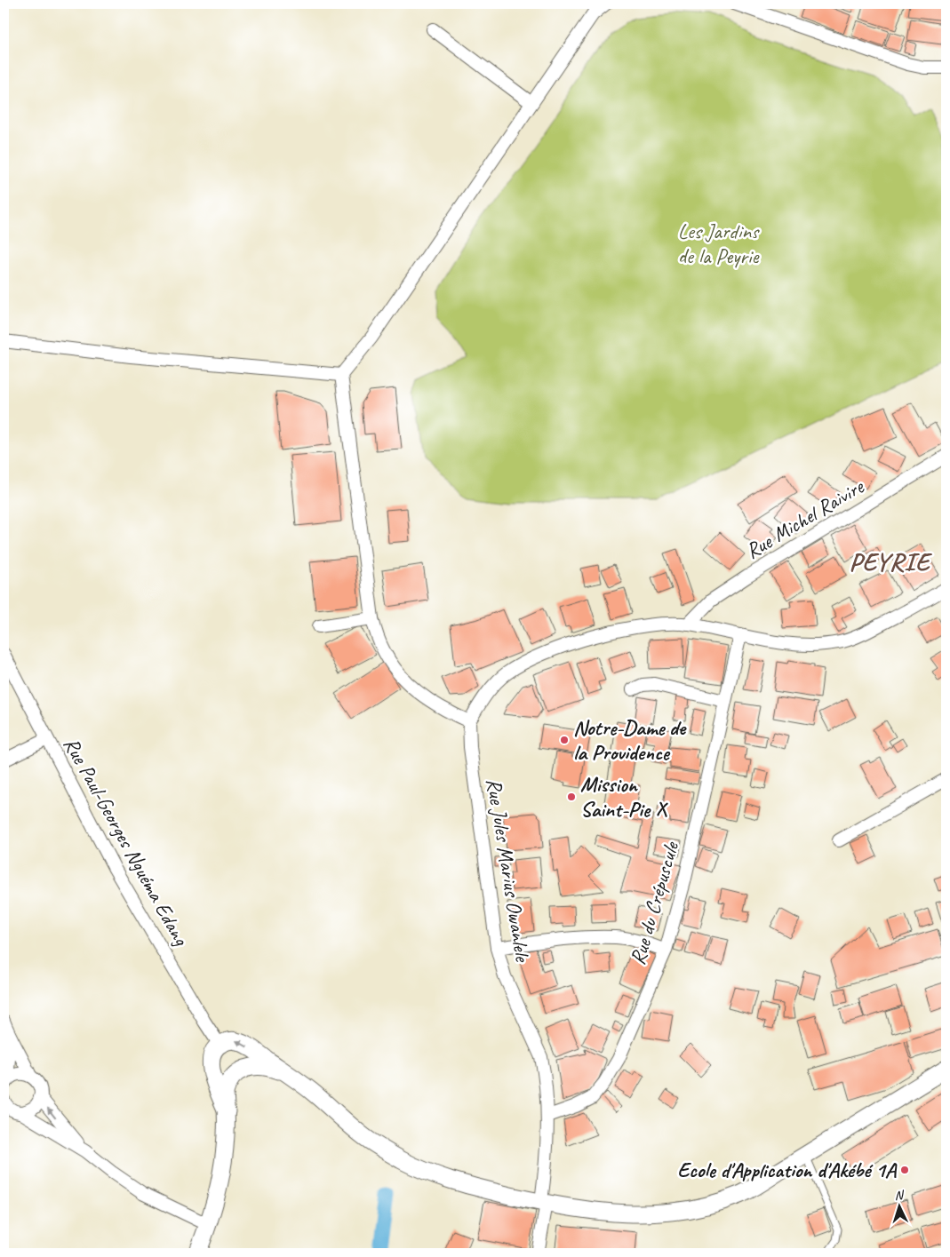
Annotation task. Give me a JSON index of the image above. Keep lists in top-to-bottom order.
{
  "streets": {
    "street": [
      "Rue Michel Raivire",
      "Rue Paul-Georges Nguéma Edang",
      "Rue Jules Marius Owanlele",
      "Rue du Crépuscule"
    ]
  },
  "crossings": [
    ["Rue Jules Marius Owanlele", "Rue du Crépuscule"]
  ],
  "districts": ["PEYRIE"],
  "parks": ["Les Jardins de la Peyrie"],
  "places": ["Notre-Dame de la Providence", "Mission Saint-Pie X", "Ecole d'Application d'Akébé 1A"],
  "north": "top"
}
